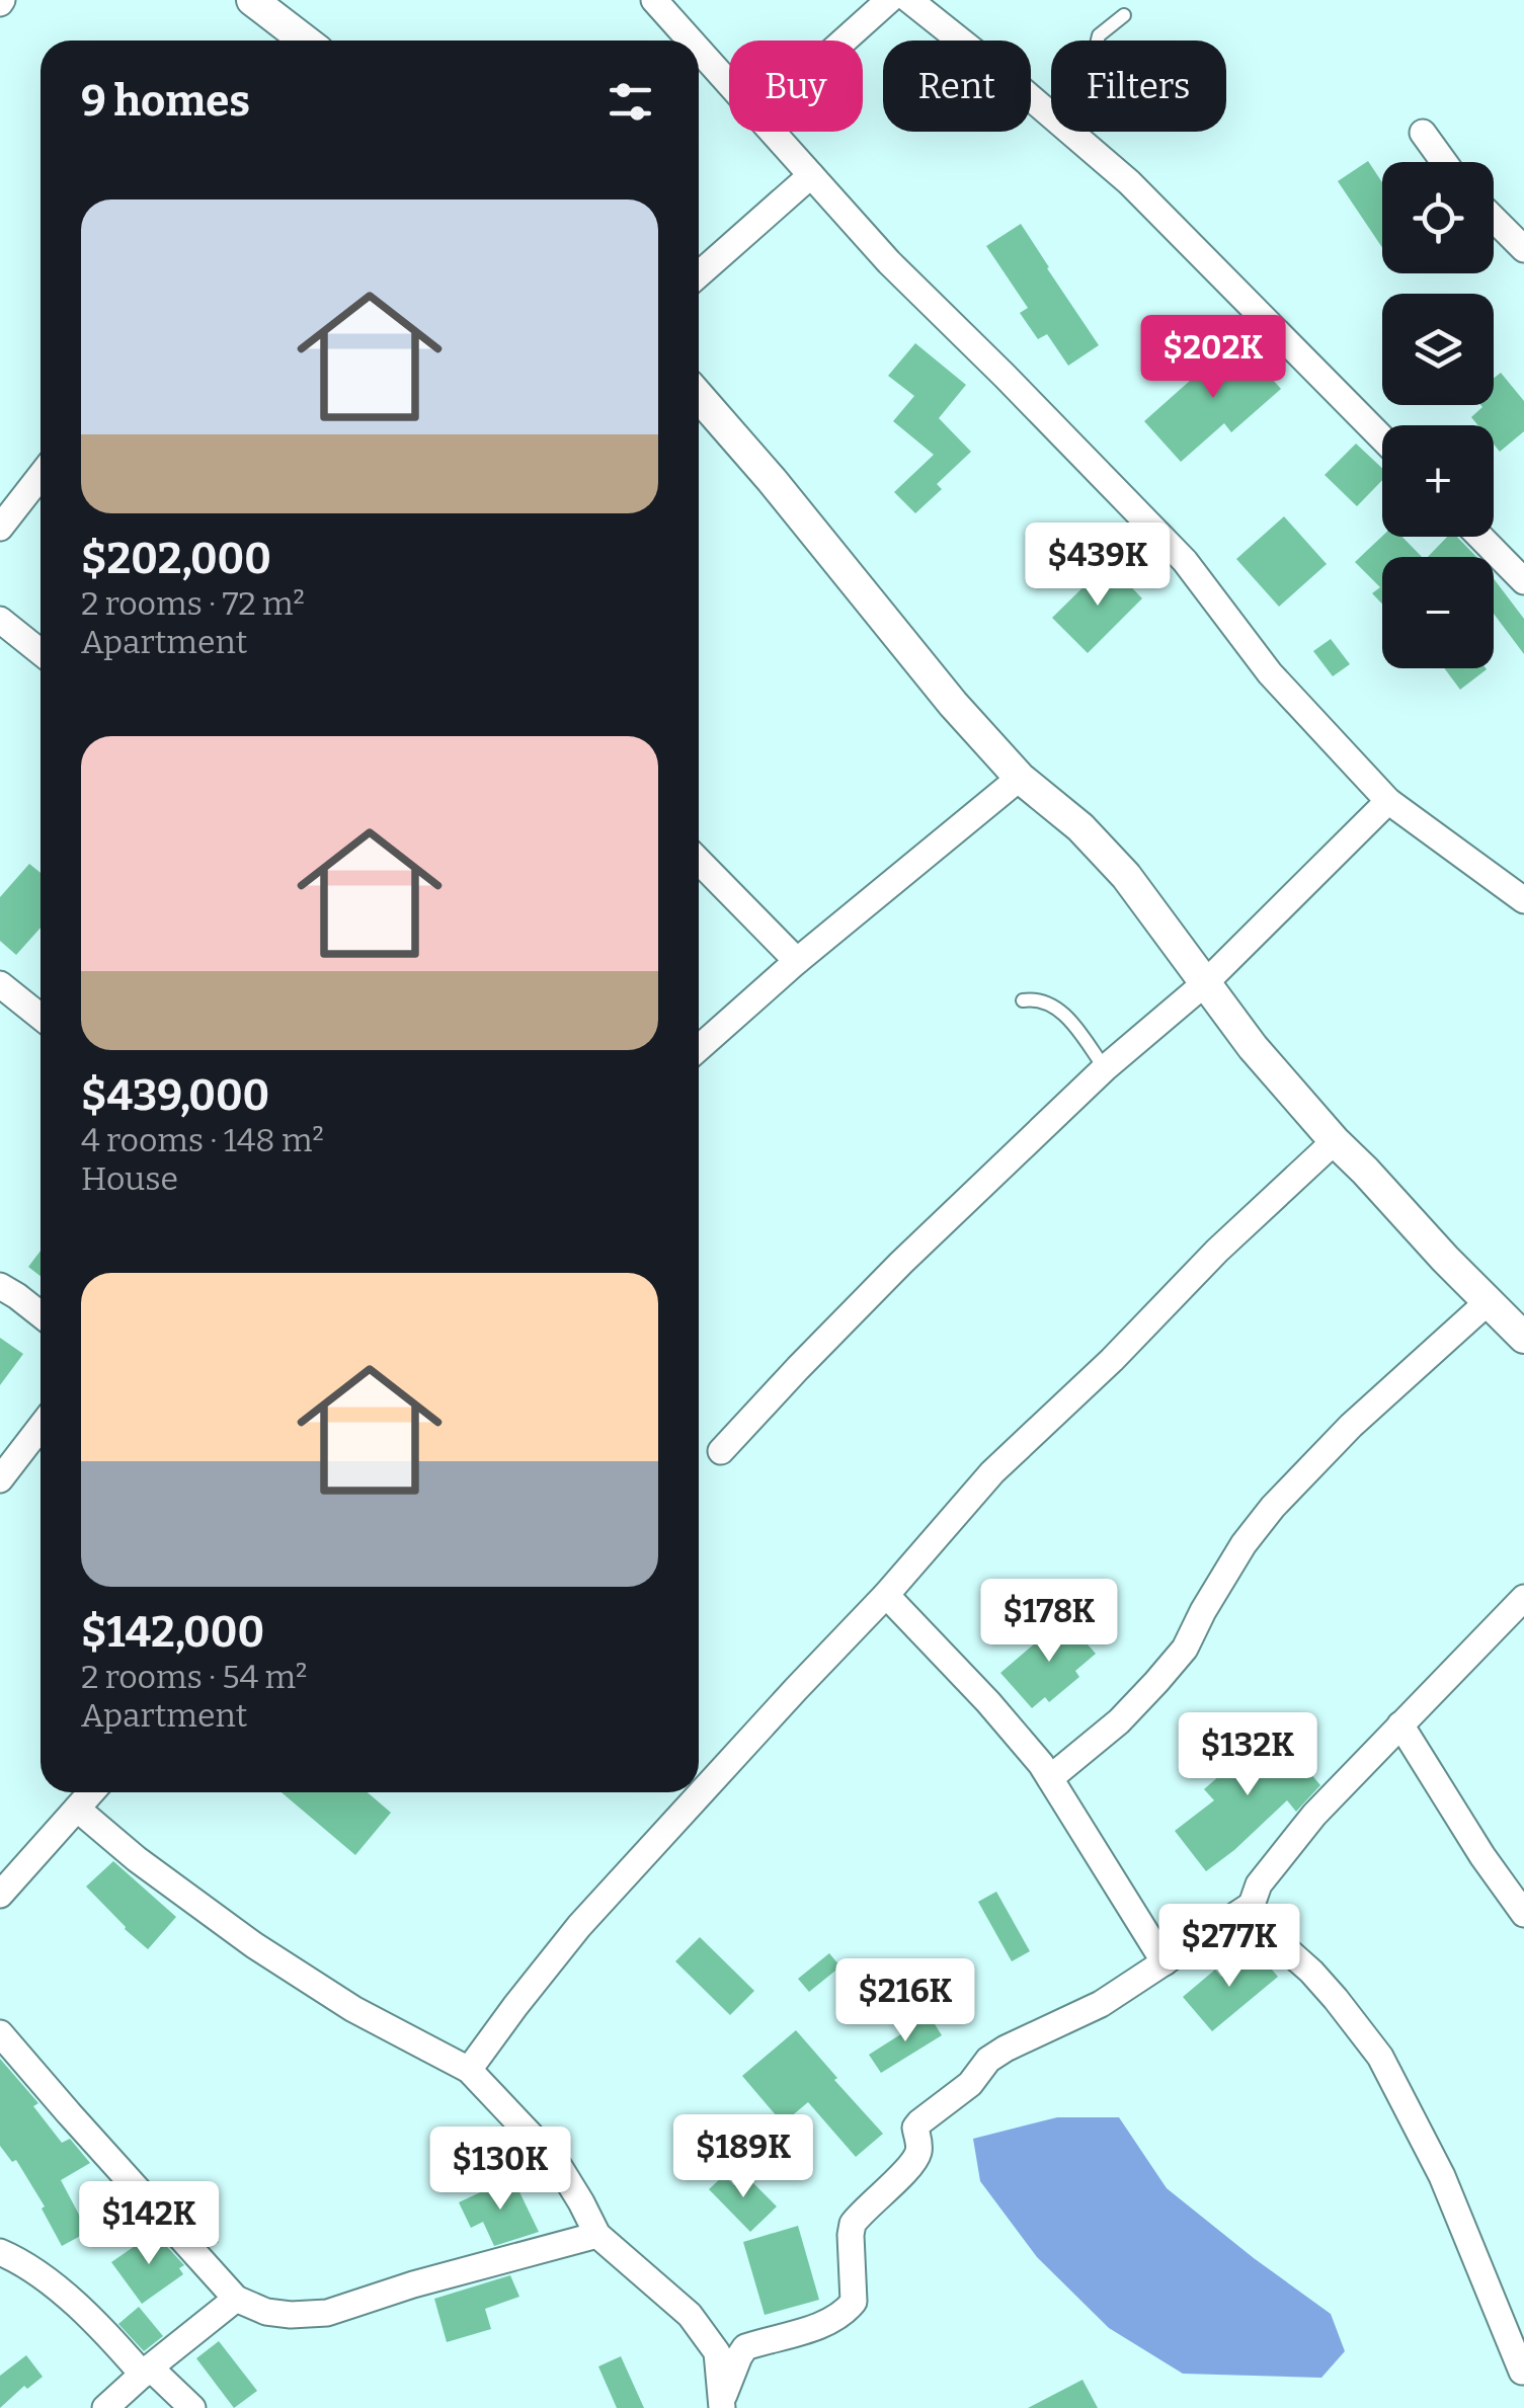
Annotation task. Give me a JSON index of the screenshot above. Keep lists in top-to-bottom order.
{
  "page": {
    "chip": ["Buy", "Rent", "Filters"],
    "heading": "9 homes",
    "map_buttons": ["+", "−"],
    "list": [
      {
        "name": "$202,000",
        "note": "2 rooms · 72 m² · Apartment"
      },
      {
        "name": "$439,000",
        "note": "4 rooms · 148 m² · House"
      },
      {
        "name": "$142,000",
        "note": "2 rooms · 54 m² · Apartment"
      }
    ],
    "price": [
      "$202K",
      "$439K",
      "$178K",
      "$132K",
      "$277K",
      "$216K",
      "$189K",
      "$130K",
      "$142K"
    ]
  }
}
